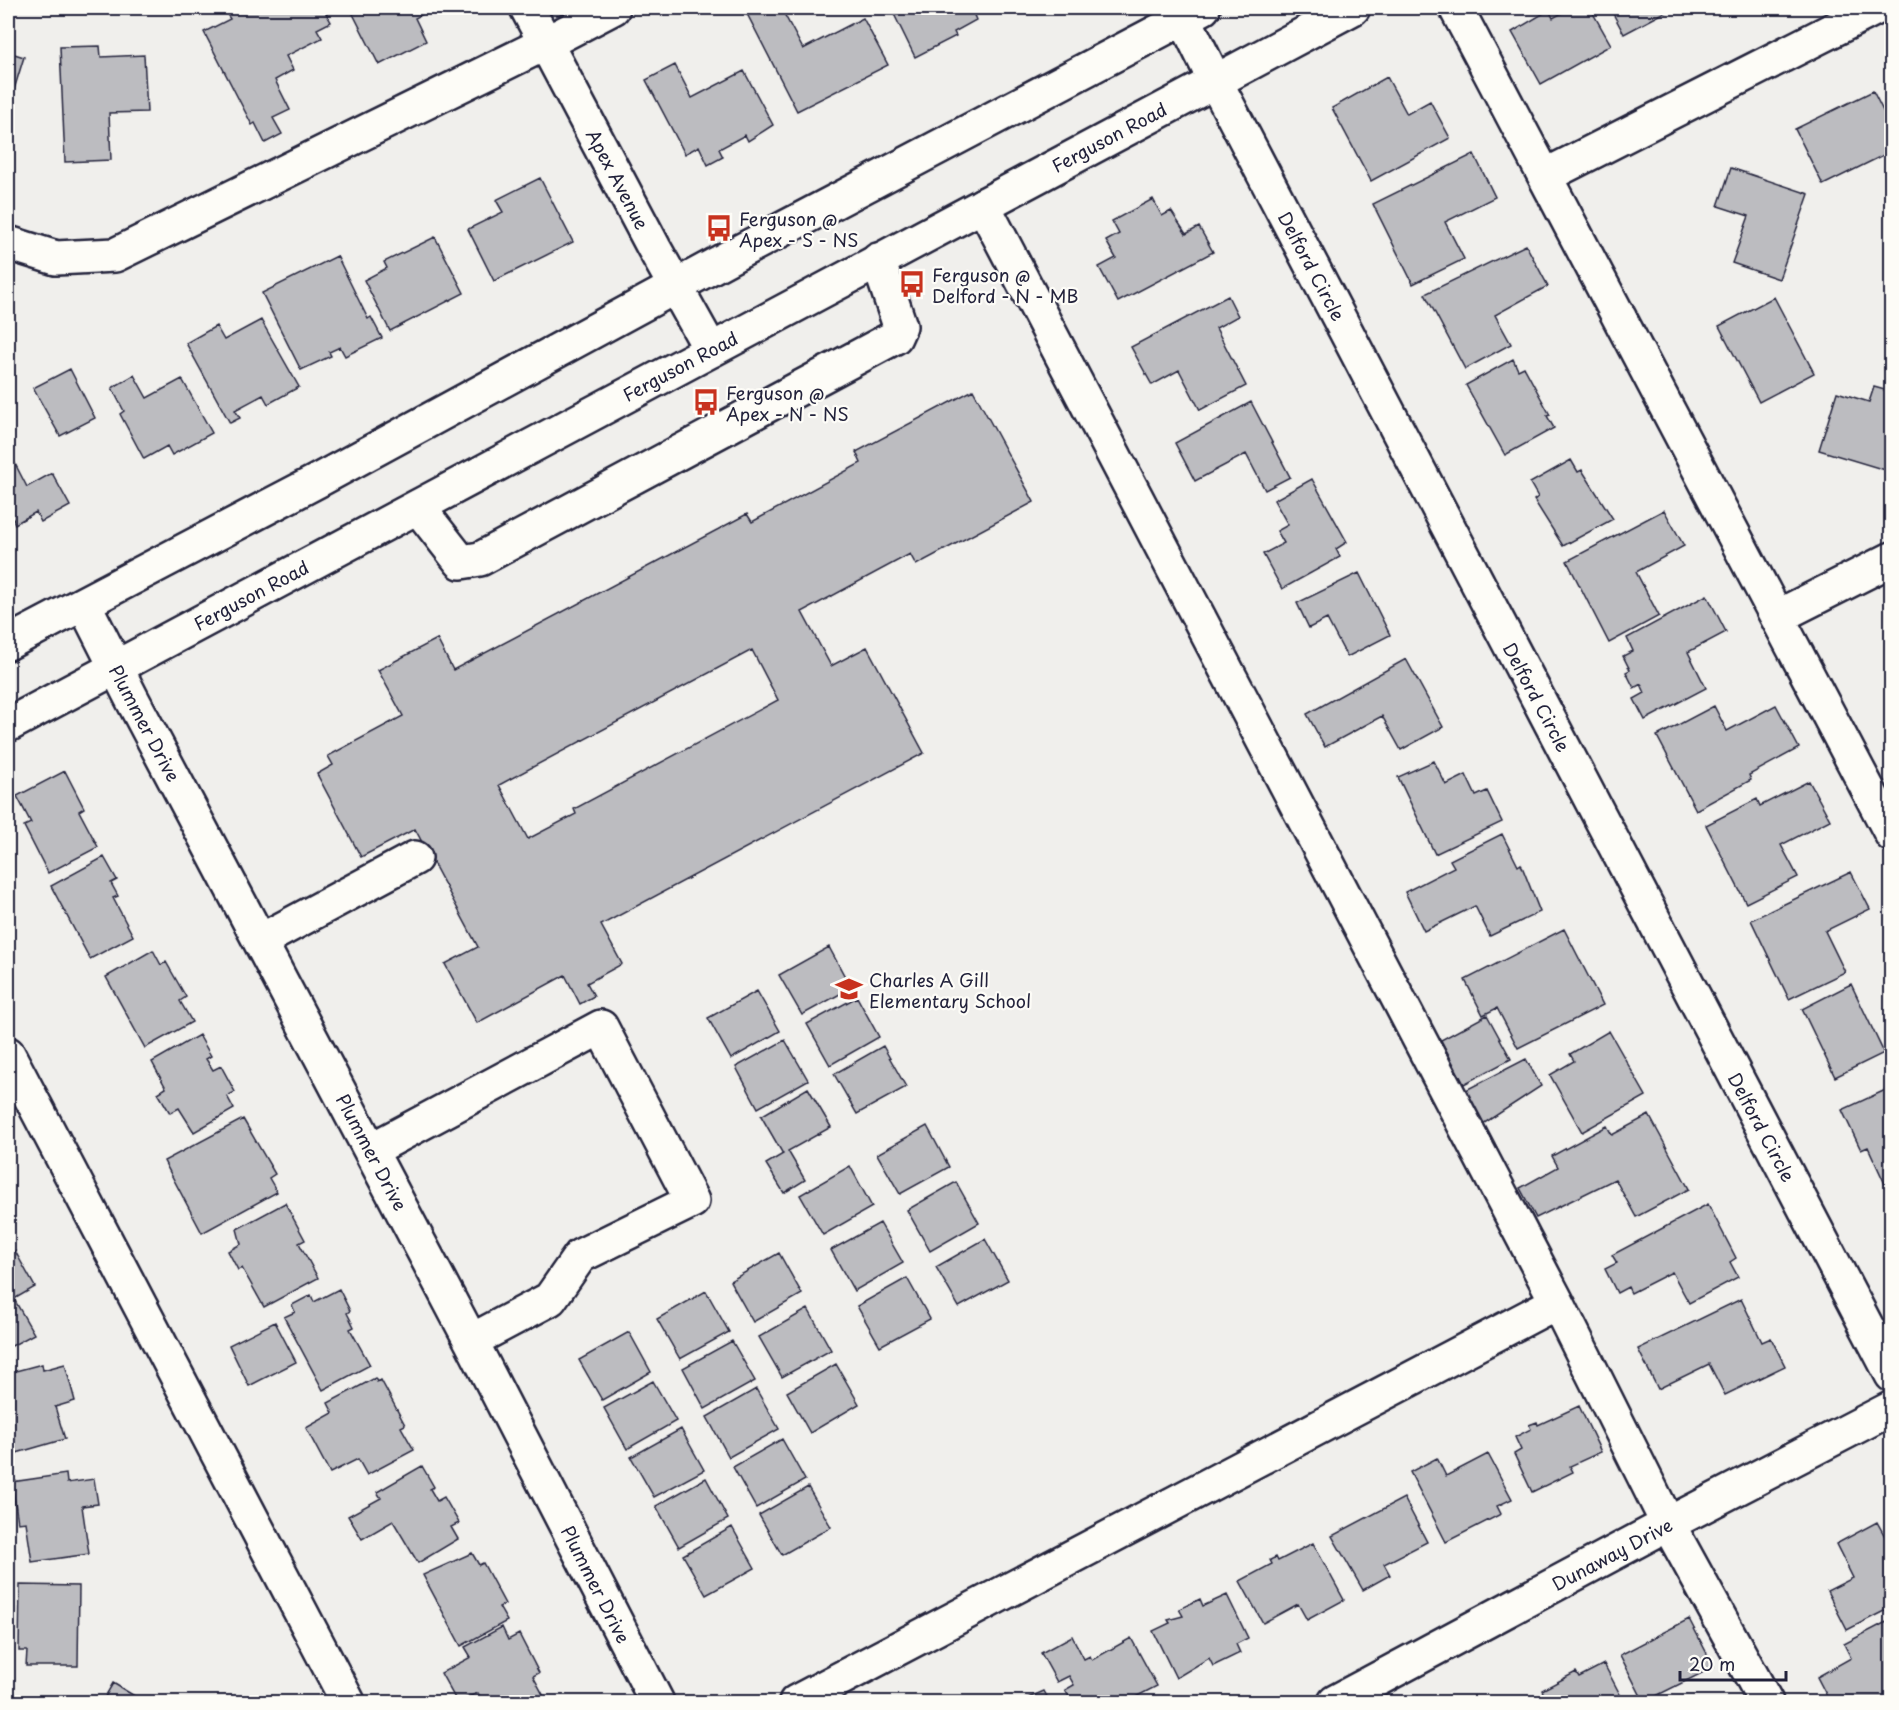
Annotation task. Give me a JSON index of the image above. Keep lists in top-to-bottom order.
{
  "streets": {
    "street": [
      "Ferguson Road",
      "Apex Avenue",
      "Delford Circle",
      "Plummer Drive",
      "Dunaway Drive"
    ]
  },
  "crossings": [
    ["Ferguson Road", "Apex Avenue"],
    ["Ferguson Road", "Delford Circle"],
    ["Ferguson Road", "Plummer Drive"]
  ],
  "places": {
    "bus stop": ["Ferguson @ Apex - S - NS", "Ferguson @ Delford - N - MB", "Ferguson @ Apex - N - NS"],
    "school or university": ["Charles A Gill Elementary School"]
  },
  "scale_bar": "20 m"
}
